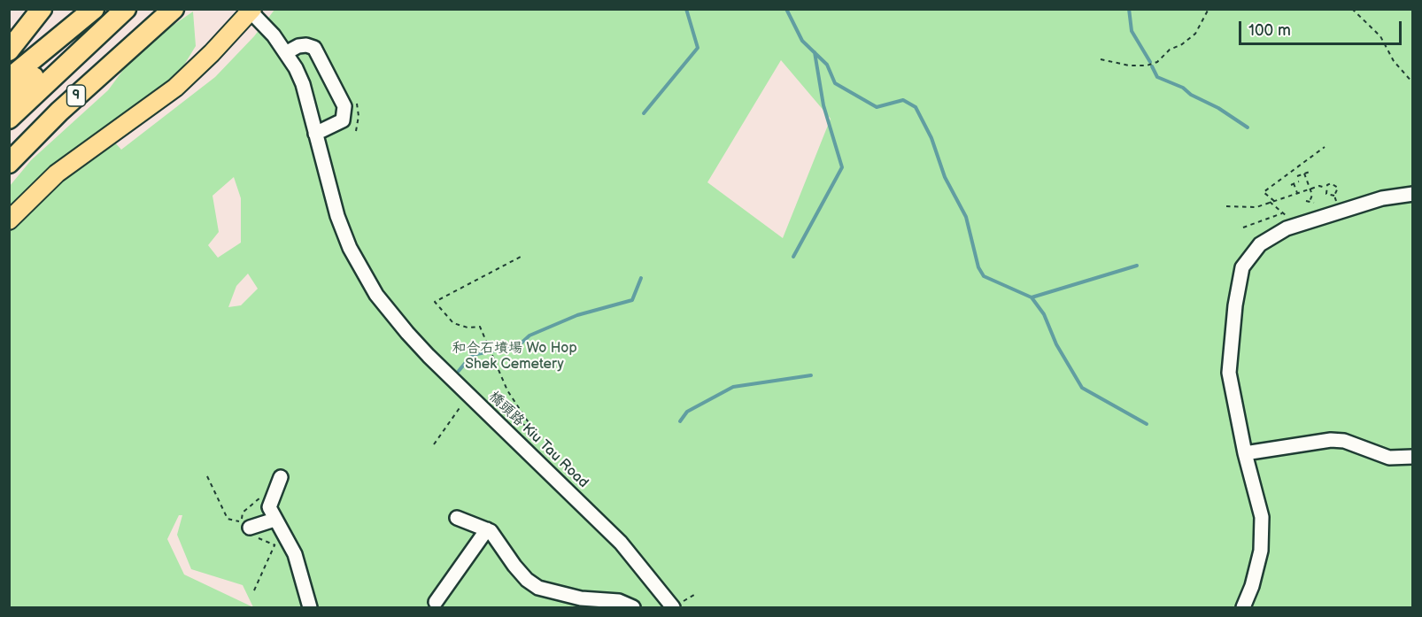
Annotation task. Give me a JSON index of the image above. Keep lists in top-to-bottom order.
{
  "streets": {
    "highway": ["9"],
    "street": ["橋頭路 Kiu Tau Road"]
  },
  "parks": ["和合石墳場 Wo Hop Shek Cemetery"],
  "scale_bar": "100 m"
}
